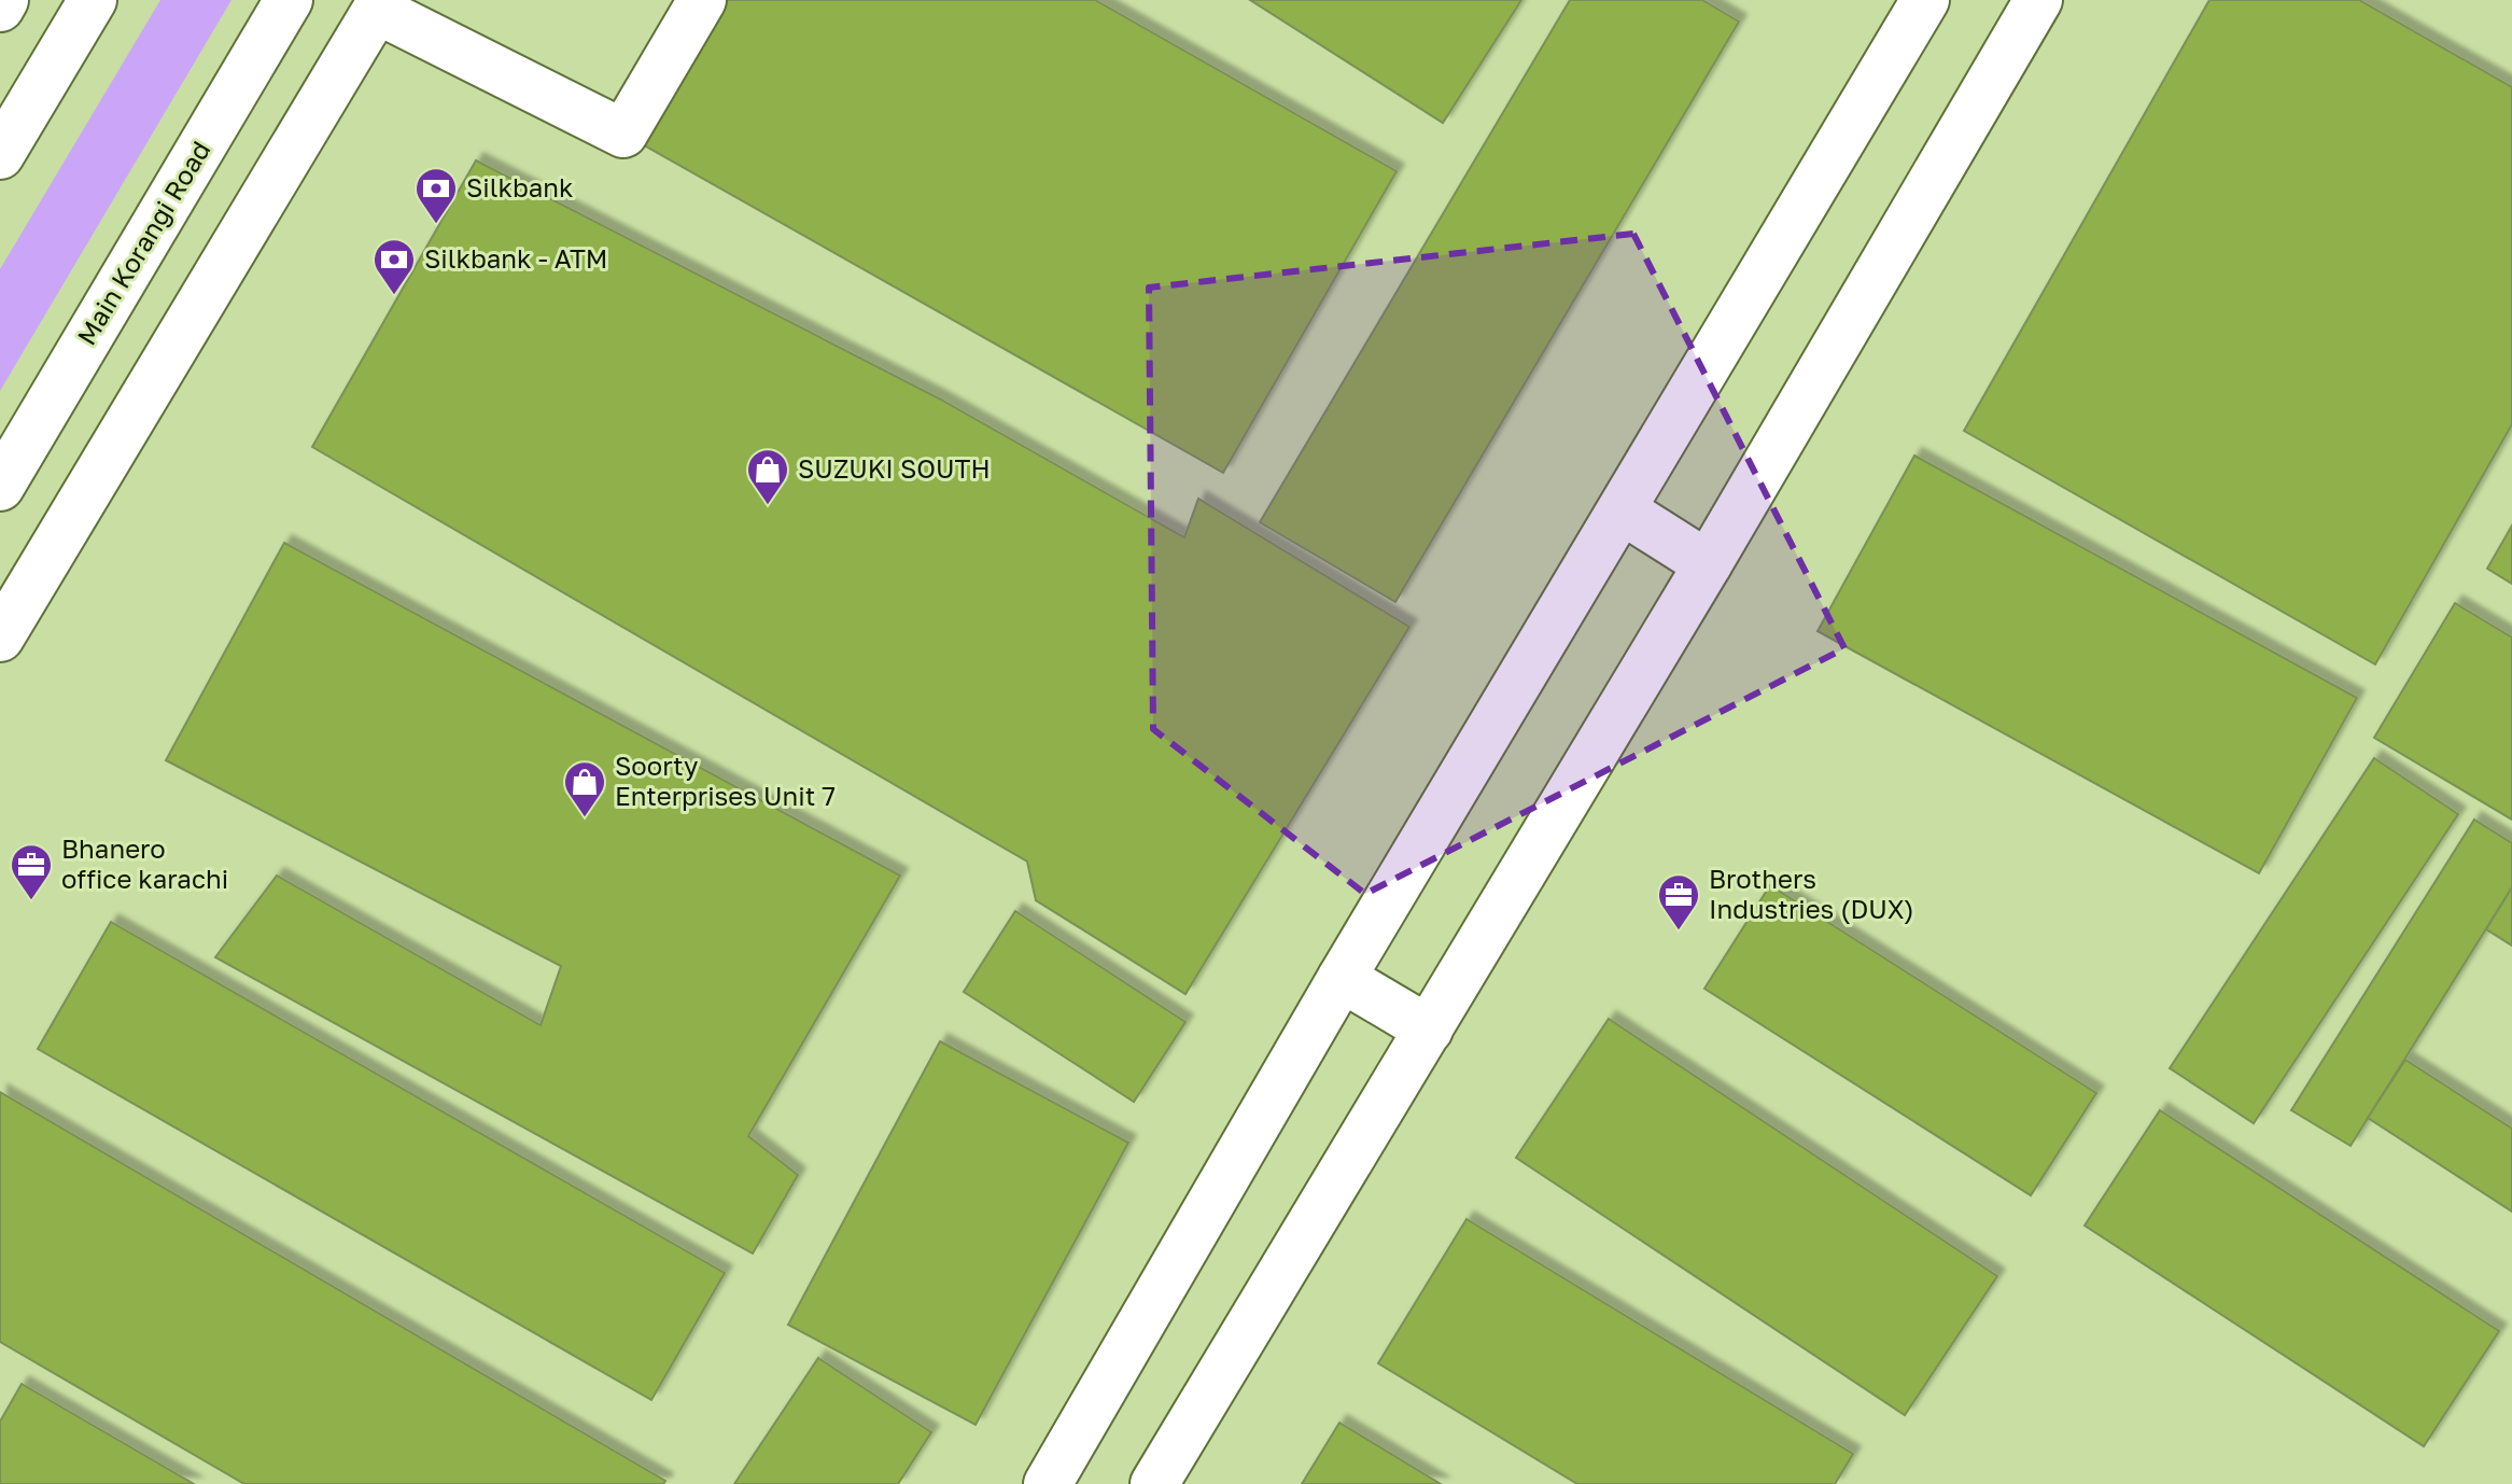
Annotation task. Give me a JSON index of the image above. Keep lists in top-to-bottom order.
{
  "streets": {
    "street": ["Main Korangi Road"]
  },
  "places": {
    "bank": ["Silkbank", "Silkbank - ATM"],
    "shop": ["SUZUKI SOUTH", "Soorty Enterprises Unit 7"],
    "office": ["Bhanero office karachi", "Brothers Industries (DUX)"]
  }
}
